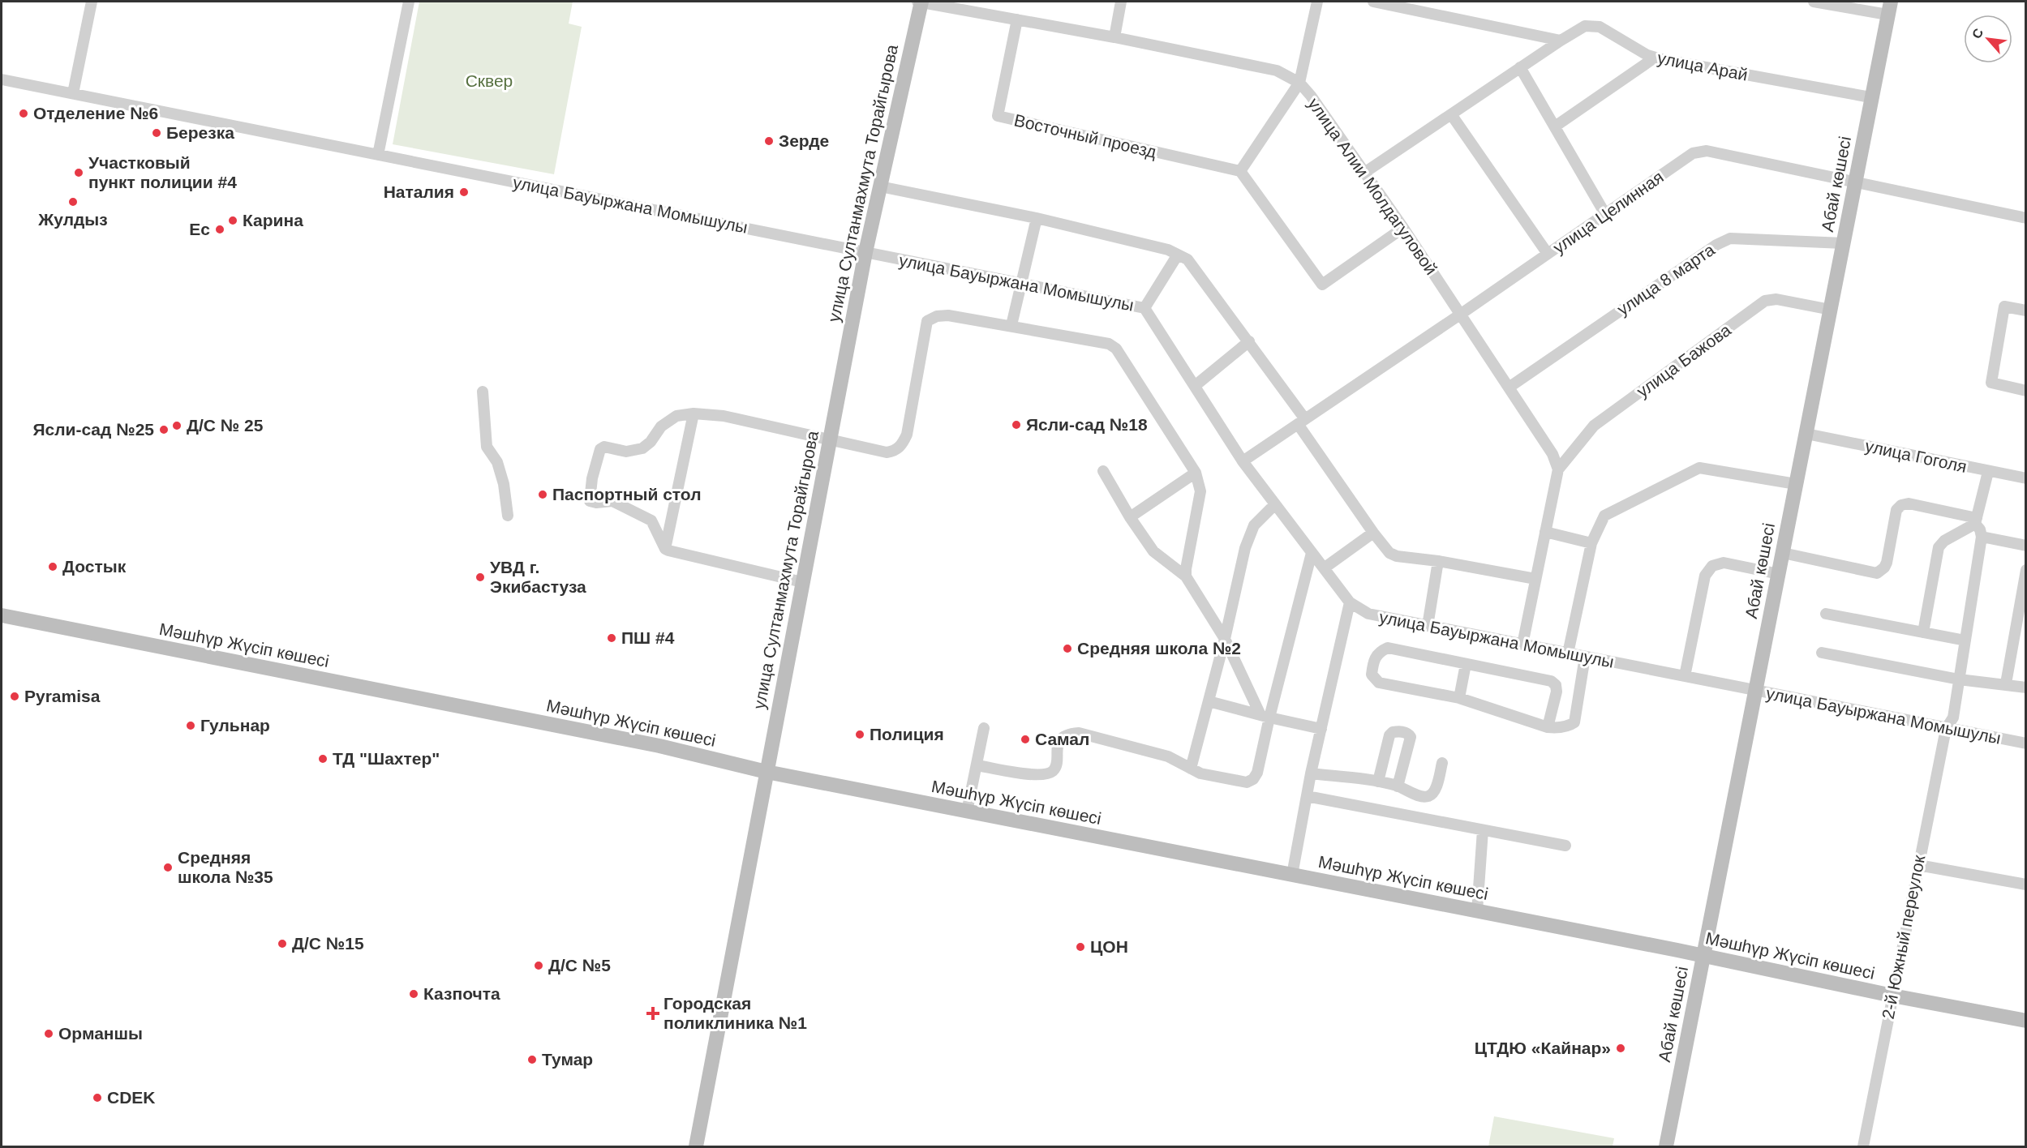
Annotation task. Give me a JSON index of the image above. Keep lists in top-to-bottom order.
{
  "streets": {
    "main road": ["улица Султанмахмута Торайгырова", "Абай көшесі", "Мәшһүр Жүсіп көшесі"],
    "street": [
      "улица Арай",
      "Восточный проезд",
      "улица Алии Молдагуловой",
      "улица Бауыржана Момышулы",
      "улица Целинная",
      "улица 8 марта",
      "улица Бажова",
      "улица Гоголя",
      "2-й Южный переулок"
    ]
  },
  "crossings": [
    ["улица Арай", "Абай көшесі"],
    ["улица Арай", "улица Алии Молдагуловой"],
    ["Восточный проезд", "улица Алии Молдагуловой"],
    ["улица Султанмахмута Торайгырова", "улица Алии Молдагуловой"],
    ["улица Султанмахмута Торайгырова", "улица Бауыржана Момышулы"],
    ["улица Султанмахмута Торайгырова", "Мәшһүр Жүсіп көшесі"],
    ["Абай көшесі", "улица Бауыржана Момышулы"],
    ["Абай көшесі", "улица Целинная"],
    ["Абай көшесі", "улица 8 марта"],
    ["Абай көшесі", "улица Бажова"],
    ["Абай көшесі", "улица Гоголя"],
    ["Абай көшесі", "Мәшһүр Жүсіп көшесі"],
    ["улица Алии Молдагуловой", "улица Целинная"],
    ["улица Алии Молдагуловой", "улица 8 марта"],
    ["улица Алии Молдагуловой", "улица Бажова"],
    ["улица Бауыржана Момышулы", "улица Целинная"],
    ["улица Бауыржана Момышулы", "2-й Южный переулок"],
    ["Мәшһүр Жүсіп көшесі", "2-й Южный переулок"]
  ],
  "parks": ["Сквер"],
  "places": {
    "other": [
      "Отделение №6",
      "Березка",
      "Зерде",
      "Участковый пункт полиции #4",
      "Наталия",
      "Жулдыз",
      "Карина",
      "Ес",
      "Ясли-сад №18",
      "Д/С № 25",
      "Ясли-сад №25",
      "Паспортный стол",
      "Достык",
      "УВД г. Экибастуза",
      "ПШ #4",
      "Средняя школа №2",
      "Pyramisa",
      "Гульнар",
      "Полиция",
      "Самал",
      "ТД \"Шахтер\"",
      "Средняя школа №35",
      "Д/С №15",
      "ЦОН",
      "Д/С №5",
      "Казпочта",
      "Орманшы",
      "ЦТДЮ «Кайнар»",
      "Тумар",
      "CDEK"
    ],
    "health": ["Городская поликлиника №1"]
  },
  "north": "top left"
}
